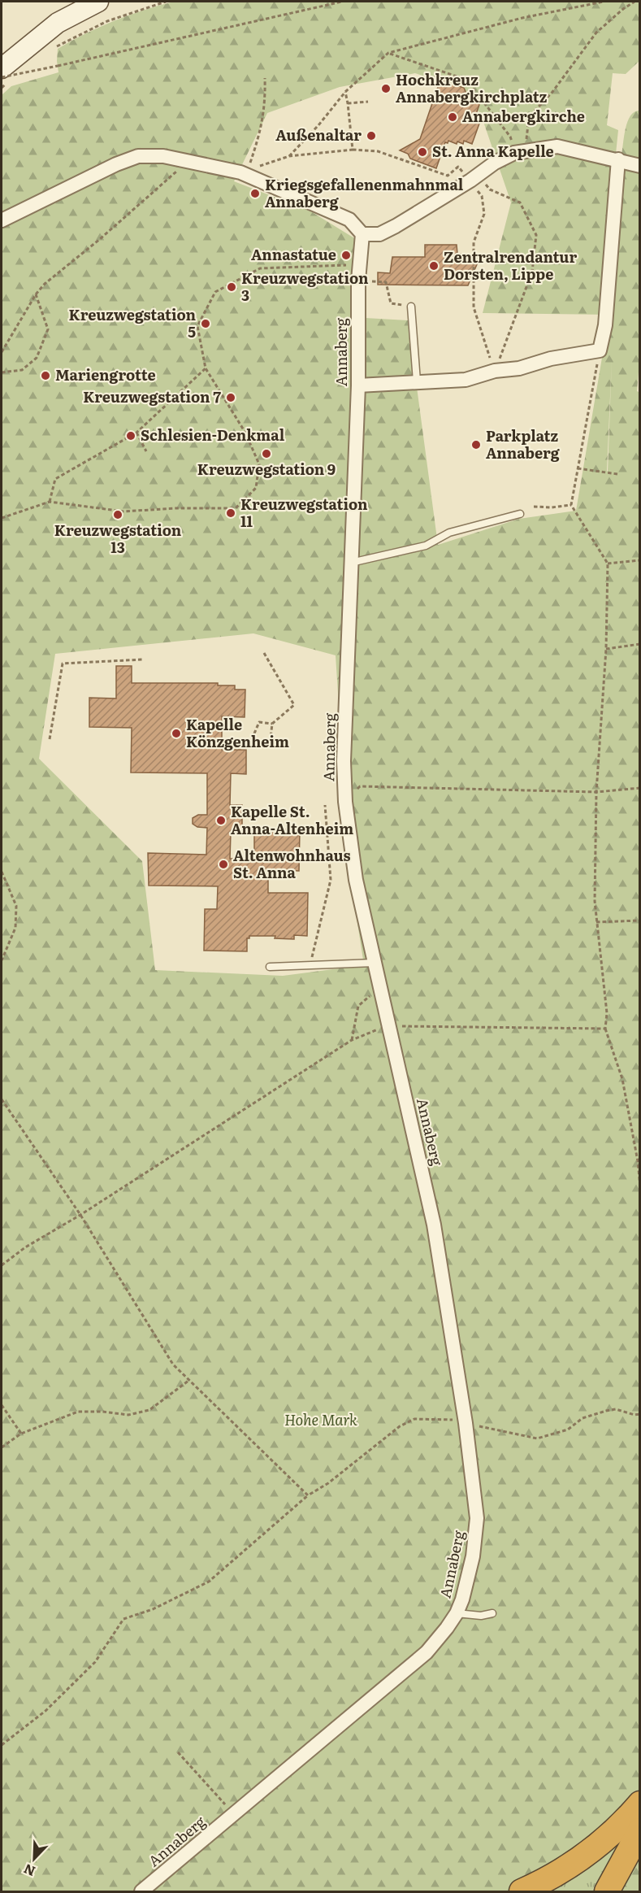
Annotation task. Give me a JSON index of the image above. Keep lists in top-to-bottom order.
{
  "streets": {
    "street": ["Annaberg"]
  },
  "parks": ["Hohe Mark"],
  "places": [
    "Hochkreuz Annabergkirchplatz",
    "Annabergkirche",
    "Außenaltar",
    "St. Anna Kapelle",
    "Kriegsgefallenenmahnmal Annaberg",
    "Annastatue",
    "Zentralrendantur Dorsten, Lippe",
    "Kreuzwegstation 3",
    "Kreuzwegstation 5",
    "Mariengrotte",
    "Kreuzwegstation 7",
    "Schlesien-Denkmal",
    "Parkplatz Annaberg",
    "Kreuzwegstation 9",
    "Kreuzwegstation 11",
    "Kreuzwegstation 13",
    "Kapelle Könzgenheim",
    "Kapelle St. Anna-Altenheim",
    "Altenwohnhaus St. Anna"
  ],
  "north": "bottom left"
}
